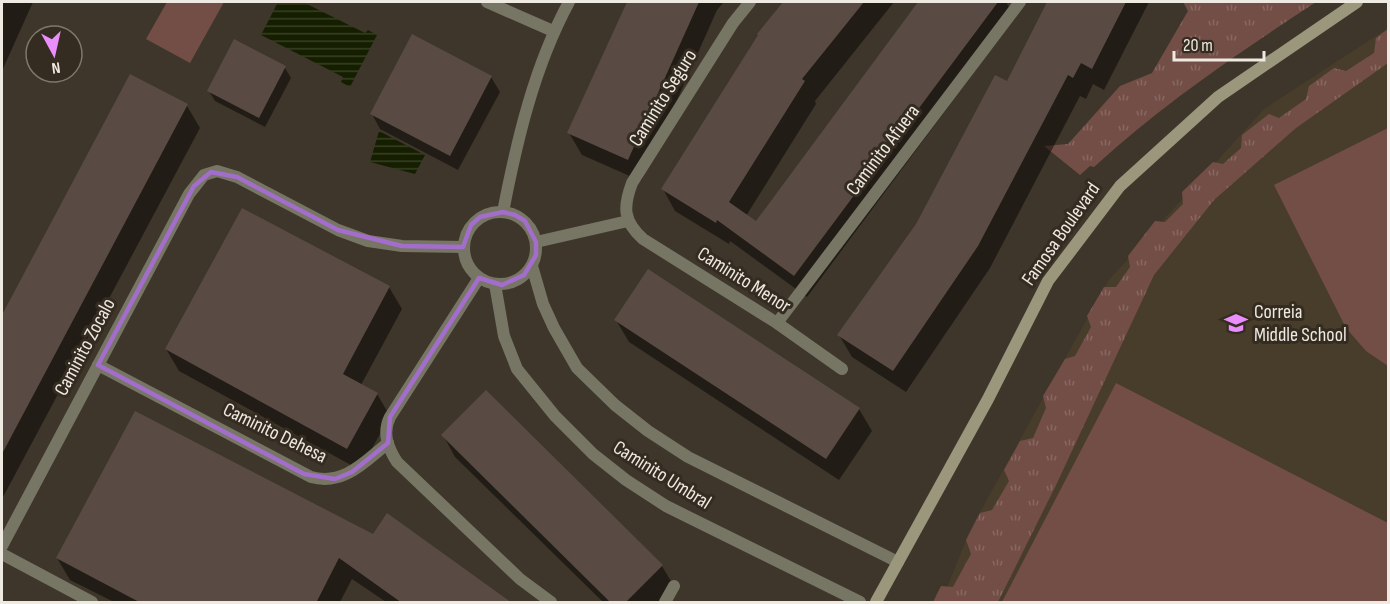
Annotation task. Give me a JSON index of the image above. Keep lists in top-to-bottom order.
{
  "streets": {
    "street": [
      "Caminito Seguro",
      "Caminito Afuera",
      "Famosa Boulevard",
      "Caminito Menor",
      "Caminito Zocalo",
      "Caminito Dehesa",
      "Caminito Umbral"
    ]
  },
  "crossings": [
    ["Caminito Seguro", "Caminito Menor"],
    ["Caminito Afuera", "Caminito Menor"],
    ["Famosa Boulevard", "Caminito Umbral"],
    ["Caminito Zocalo", "Caminito Dehesa"],
    ["Caminito Zocalo", "Caminito Umbral"]
  ],
  "places": {
    "school or university": ["Correia Middle School"]
  },
  "scale_bar": "20 m",
  "north": "bottom"
}
